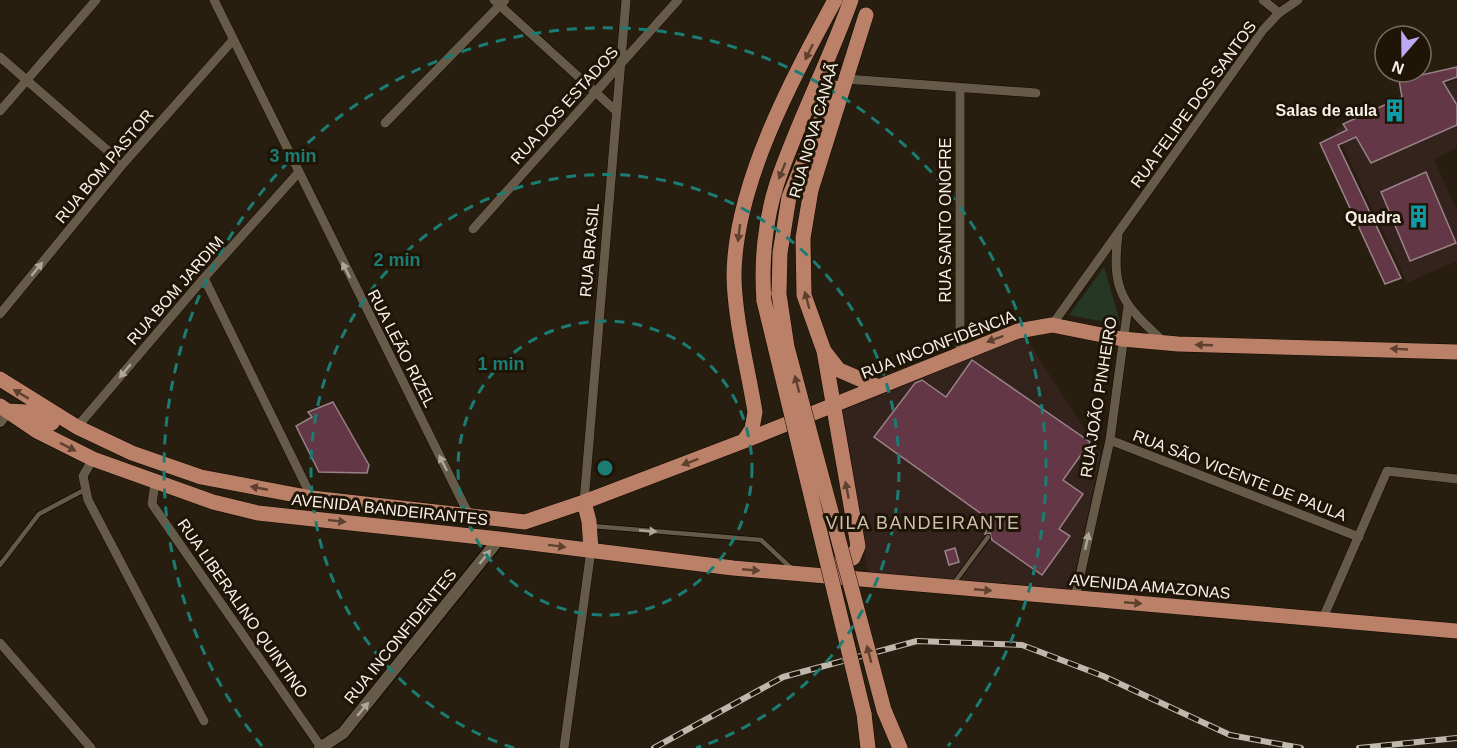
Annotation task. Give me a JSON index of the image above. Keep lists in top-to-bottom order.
{
  "streets": {
    "main road": [
      "RUA NOVA CANAÃ",
      "RUA INCONFIDÊNCIA",
      "AVENIDA BANDEIRANTES",
      "AVENIDA AMAZONAS"
    ],
    "street": [
      "RUA FELIPE DOS SANTOS",
      "RUA DOS ESTADOS",
      "RUA BOM PASTOR",
      "RUA SANTO ONOFRE",
      "RUA BRASIL",
      "RUA BOM JARDIM",
      "RUA LEÃO RIZEL",
      "RUA JOÃO PINHEIRO",
      "RUA SÃO VICENTE DE PAULA",
      "RUA LIBERALINO QUINTINO",
      "RUA INCONFIDENTES"
    ]
  },
  "crossings": [
    ["RUA FELIPE DOS SANTOS", "RUA INCONFIDÊNCIA"],
    ["RUA FELIPE DOS SANTOS", "RUA JOÃO PINHEIRO"],
    ["RUA DOS ESTADOS", "RUA BRASIL"],
    ["RUA NOVA CANAÃ", "RUA INCONFIDÊNCIA"],
    ["RUA NOVA CANAÃ", "AVENIDA BANDEIRANTES"],
    ["RUA BOM PASTOR", "RUA LEÃO RIZEL"],
    ["RUA SANTO ONOFRE", "RUA INCONFIDÊNCIA"],
    ["RUA BRASIL", "RUA INCONFIDÊNCIA"],
    ["RUA BOM JARDIM", "RUA LEÃO RIZEL"],
    ["RUA BOM JARDIM", "AVENIDA BANDEIRANTES"],
    ["RUA INCONFIDÊNCIA", "RUA JOÃO PINHEIRO"],
    ["RUA INCONFIDÊNCIA", "AVENIDA BANDEIRANTES"],
    ["RUA LEÃO RIZEL", "AVENIDA BANDEIRANTES"],
    ["RUA JOÃO PINHEIRO", "RUA SÃO VICENTE DE PAULA"],
    ["RUA JOÃO PINHEIRO", "AVENIDA AMAZONAS"],
    ["AVENIDA BANDEIRANTES", "AVENIDA AMAZONAS"],
    ["AVENIDA BANDEIRANTES", "RUA LIBERALINO QUINTINO"],
    ["AVENIDA BANDEIRANTES", "RUA INCONFIDENTES"],
    ["RUA LIBERALINO QUINTINO", "RUA INCONFIDENTES"]
  ],
  "one_way": [
    "RUA BOM PASTOR",
    "RUA BOM JARDIM",
    "RUA INCONFIDÊNCIA",
    "RUA LEÃO RIZEL",
    "RUA JOÃO PINHEIRO",
    "AVENIDA AMAZONAS",
    "RUA INCONFIDENTES"
  ],
  "districts": ["VILA BANDEIRANTE"],
  "places": {
    "building": ["Salas de aula", "Quadra"]
  },
  "north": "bottom",
  "rings": ["3 min", "2 min", "1 min"]
}
